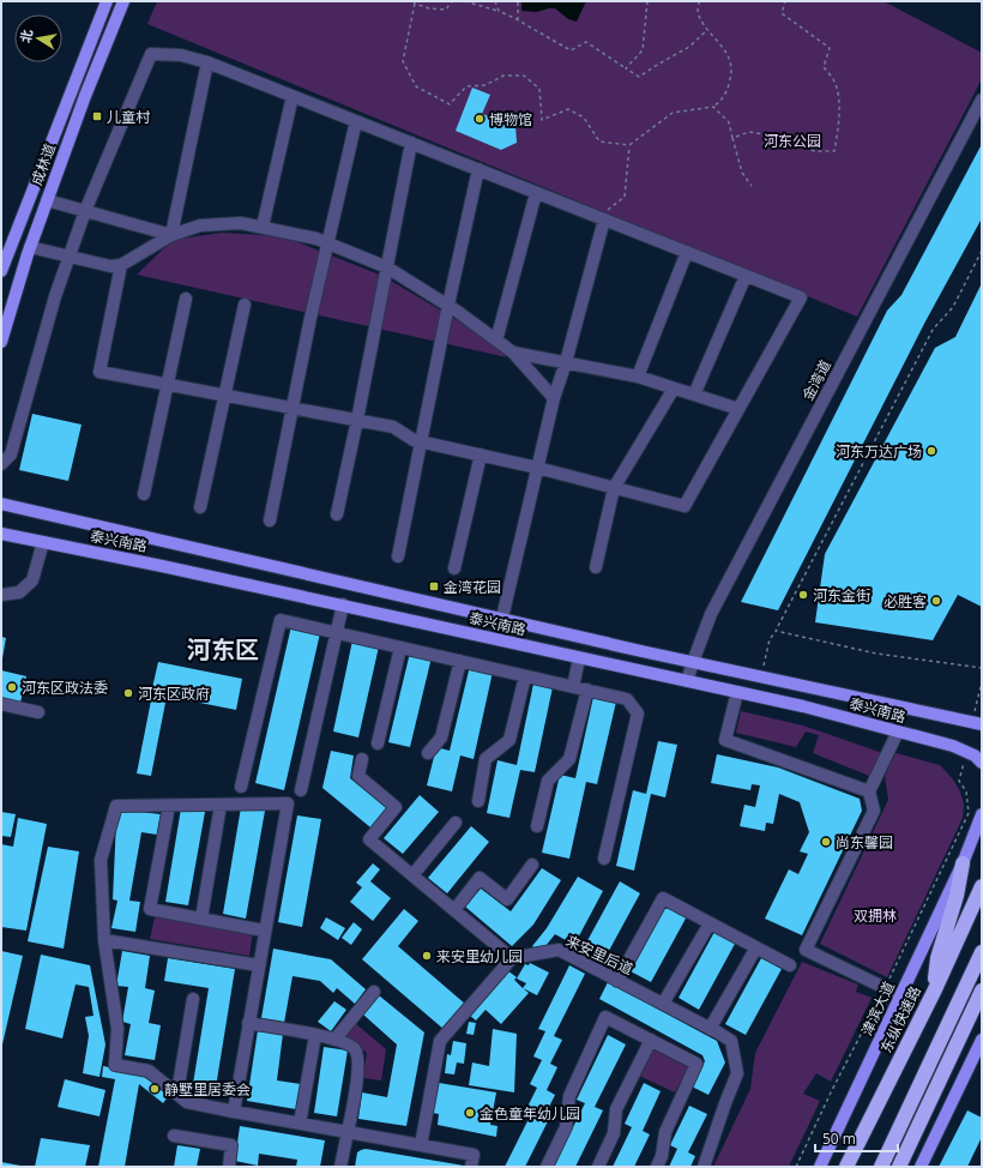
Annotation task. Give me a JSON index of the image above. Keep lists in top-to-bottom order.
{
  "streets": {
    "highway": ["东纵快速路"],
    "main road": ["成林道", "泰兴南路", "津滨大道"],
    "street": ["金湾道", "来安里后道"]
  },
  "crossings": [
    ["金湾道", "泰兴南路"]
  ],
  "districts": ["河东区"],
  "parks": ["河东公园", "双拥林"],
  "places": {
    "transit": ["儿童村", "金湾花园"],
    "other": [
      "博物馆",
      "河东万达广场",
      "河东金街",
      "必胜客",
      "河东区政法委",
      "河东区政府",
      "尚东馨园",
      "来安里幼儿园",
      "静墅里居委会",
      "金色童年幼儿园"
    ]
  },
  "scale_bar": "50 m",
  "north": "left"
}
